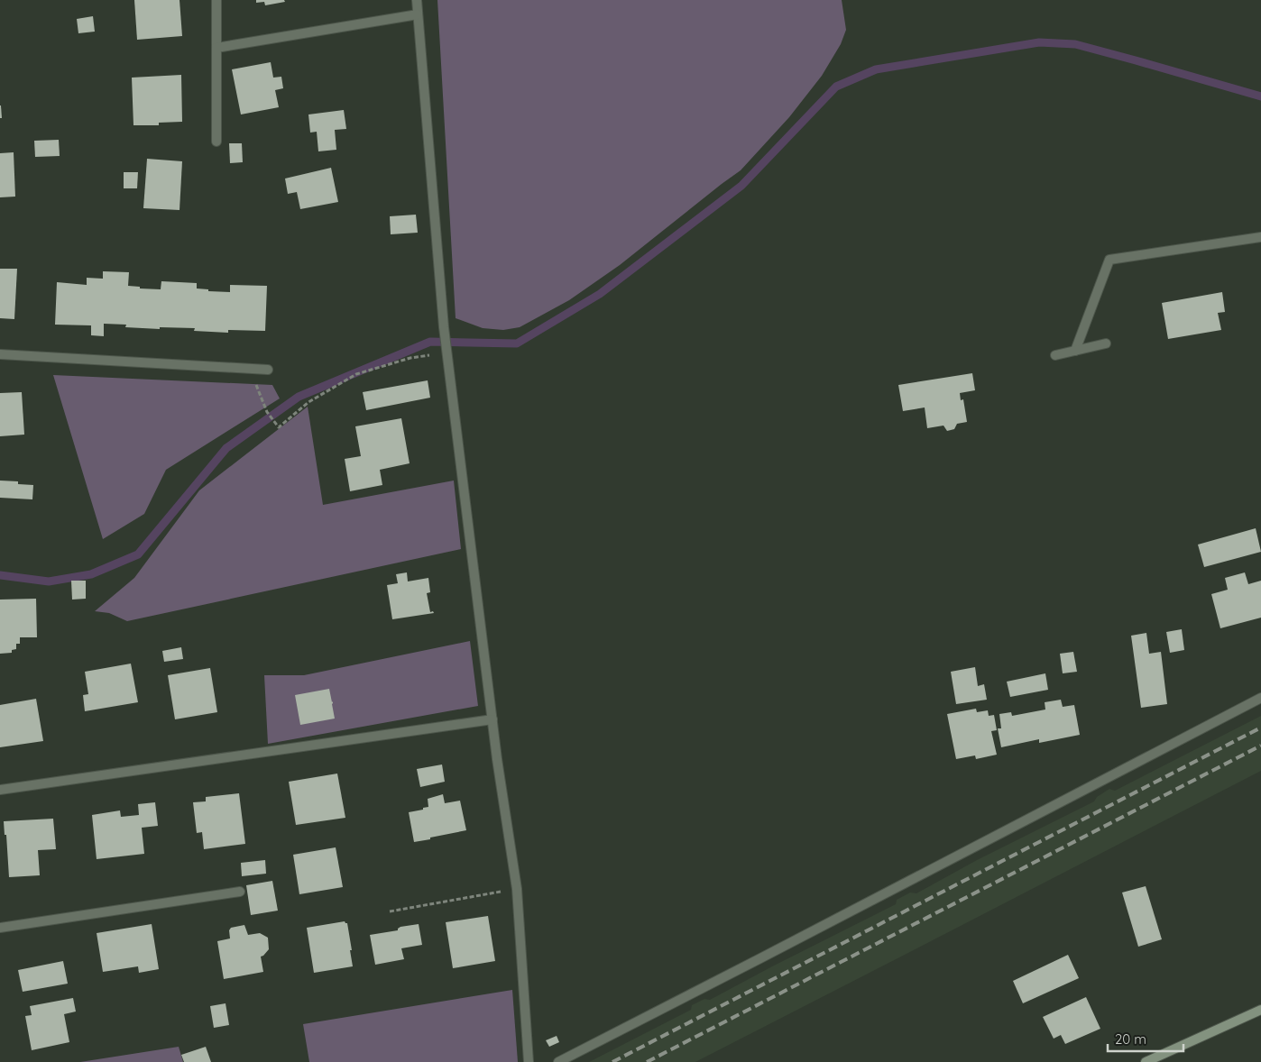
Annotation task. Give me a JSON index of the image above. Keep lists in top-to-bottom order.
{
  "scale_bar": "20 m"
}
